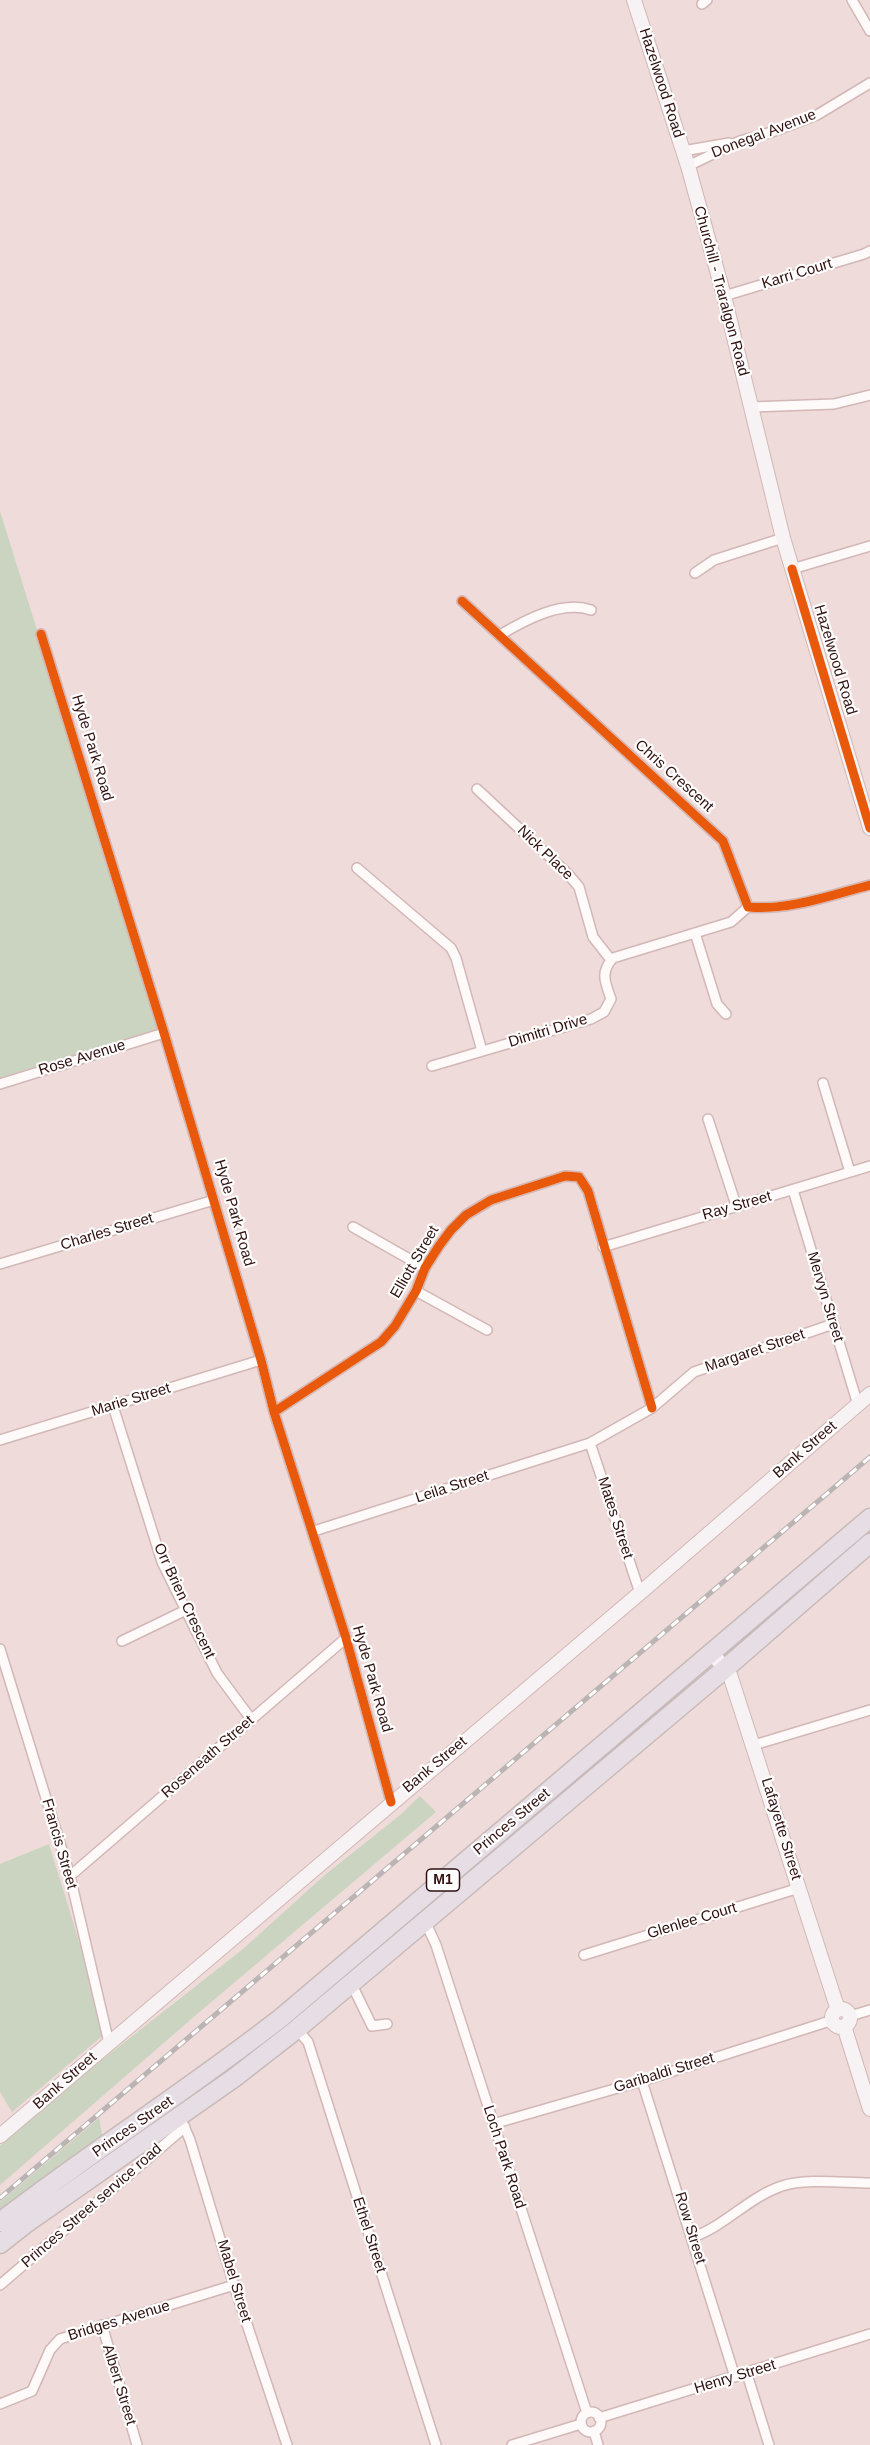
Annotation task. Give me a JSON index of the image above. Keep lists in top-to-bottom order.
{
  "streets": {
    "highway": ["Princes Street", "M1"],
    "main road": [
      "Hazelwood Road",
      "Churchill - Traralgon Road",
      "Bank Street",
      "Lafayette Street"
    ],
    "street": [
      "Donegal Avenue",
      "Karri Court",
      "Hyde Park Road",
      "Chris Crescent",
      "Nick Place",
      "Dimitri Drive",
      "Rose Avenue",
      "Ray Street",
      "Charles Street",
      "Elliott Street",
      "Mervyn Street",
      "Margaret Street",
      "Marie Street",
      "Leila Street",
      "Mates Street",
      "Orr Brien Crescent",
      "Roseneath Street",
      "Francis Street",
      "Glenlee Court",
      "Garibaldi Street",
      "Loch Park Road",
      "Princes Street service road",
      "Row Street",
      "Ethel Street",
      "Mabel Street",
      "Bridges Avenue",
      "Henry Street",
      "Albert Street"
    ]
  },
  "crossings": [
    ["Hazelwood Road", "Donegal Avenue"],
    ["Hazelwood Road", "Churchill - Traralgon Road"],
    ["Donegal Avenue", "Churchill - Traralgon Road"],
    ["Karri Court", "Churchill - Traralgon Road"],
    ["Hyde Park Road", "Rose Avenue"],
    ["Hyde Park Road", "Charles Street"],
    ["Hyde Park Road", "Elliott Street"],
    ["Hyde Park Road", "Marie Street"],
    ["Hyde Park Road", "Bank Street"],
    ["Hyde Park Road", "Leila Street"],
    ["Hyde Park Road", "Roseneath Street"],
    ["Nick Place", "Dimitri Drive"],
    ["Ray Street", "Elliott Street"],
    ["Ray Street", "Mervyn Street"],
    ["Elliott Street", "Margaret Street"],
    ["Mervyn Street", "Margaret Street"],
    ["Mervyn Street", "Bank Street"],
    ["Margaret Street", "Leila Street"],
    ["Margaret Street", "Mates Street"],
    ["Marie Street", "Orr Brien Crescent"],
    ["Bank Street", "Mates Street"],
    ["Bank Street", "Francis Street"],
    ["Leila Street", "Mates Street"],
    ["Orr Brien Crescent", "Roseneath Street"],
    ["Roseneath Street", "Francis Street"],
    ["Princes Street", "Lafayette Street"],
    ["Princes Street", "Loch Park Road"],
    ["Princes Street", "Princes Street service road"],
    ["Princes Street", "Ethel Street"],
    ["Princes Street", "Mabel Street"],
    ["Lafayette Street", "Glenlee Court"],
    ["Lafayette Street", "Garibaldi Street"],
    ["Garibaldi Street", "Loch Park Road"],
    ["Garibaldi Street", "Row Street"],
    ["Loch Park Road", "Henry Street"],
    ["Princes Street service road", "Mabel Street"],
    ["Row Street", "Henry Street"],
    ["Mabel Street", "Bridges Avenue"],
    ["Bridges Avenue", "Albert Street"]
  ]
}
